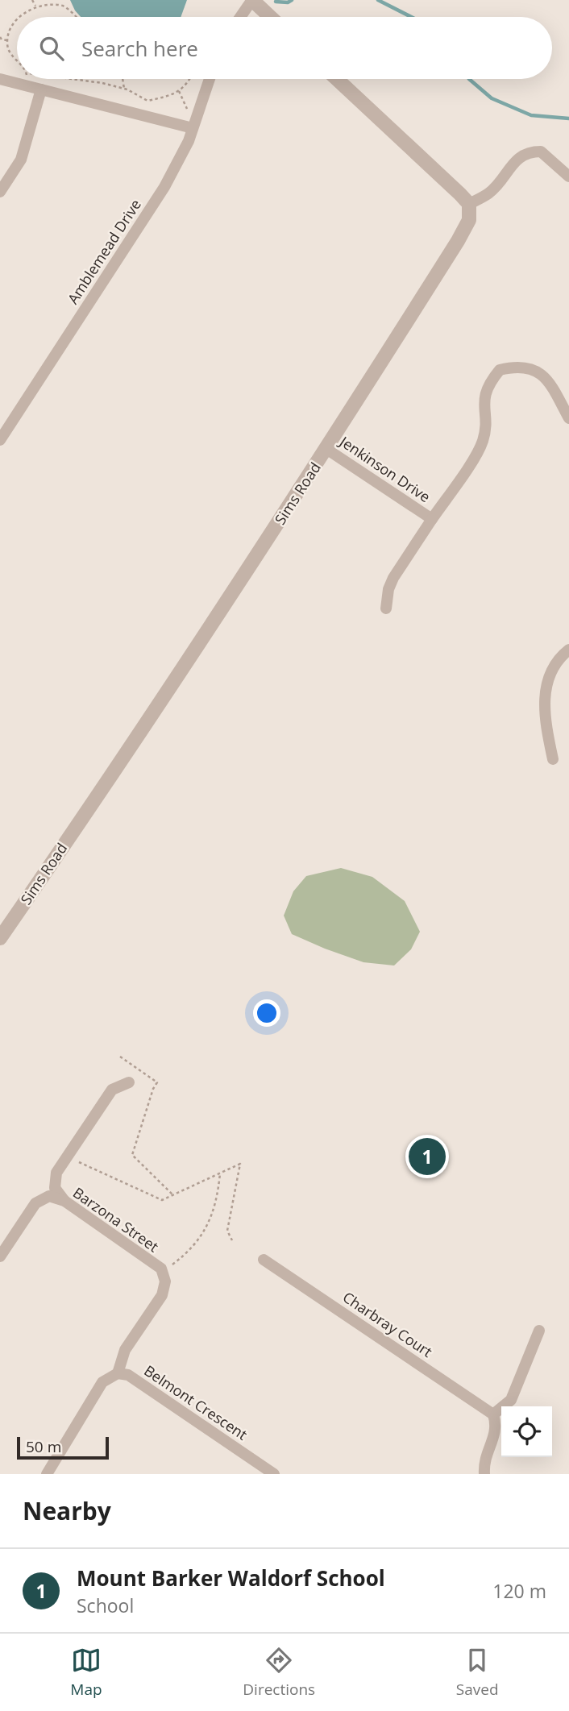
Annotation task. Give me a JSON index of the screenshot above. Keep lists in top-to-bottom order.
{
  "streets": {
    "street": [
      "Amblemead Drive",
      "Jenkinson Drive",
      "Sims Road",
      "Barzona Street",
      "Charbray Court",
      "Belmont Crescent"
    ]
  },
  "crossings": [
    ["Jenkinson Drive", "Sims Road"],
    ["Barzona Street", "Belmont Crescent"]
  ],
  "scale_bar": "50 m",
  "page": {
    "search": "Search here",
    "pins": "1",
    "scale": "50 m",
    "heading": "Nearby",
    "list": [
      {
        "mark": "1",
        "name": "Mount Barker Waldorf School",
        "note": "School",
        "value": "120 m"
      }
    ],
    "nav": ["Map", "Directions", "Saved"]
  }
}
